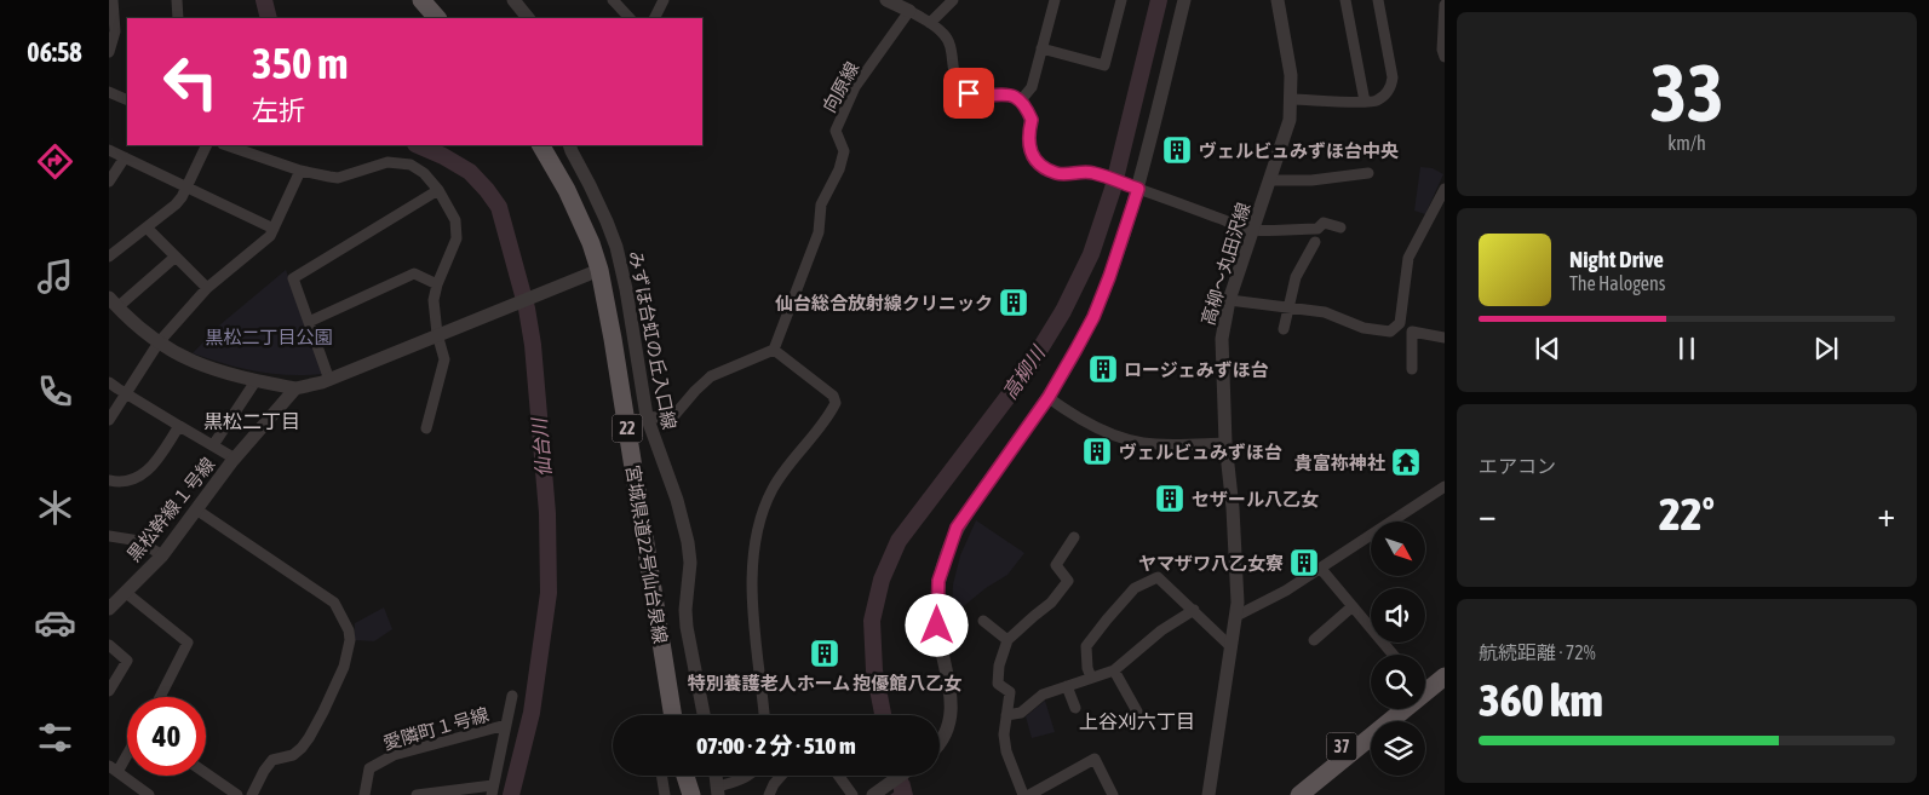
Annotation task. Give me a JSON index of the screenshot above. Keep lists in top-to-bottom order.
{
  "streets": {
    "main road": ["22", "宮城県道22号仙台泉線", "37"],
    "street": [
      "向原線",
      "高柳～丸田沢線",
      "みずほ台虹の丘入口線",
      "黒松幹線１号線",
      "愛隣町１号線"
    ]
  },
  "districts": ["黒松二丁目", "上谷刈六丁目"],
  "water": ["高柳川", "仙台川"],
  "parks": ["黒松二丁目公園"],
  "places": {
    "building": [
      "ヴェルビュみずほ台中央",
      "仙台総合放射線クリニック",
      "ロージェみずほ台",
      "ヴェルビュみずほ台",
      "セザール八乙女",
      "ヤマザワ八乙女寮",
      "特別養護老人ホーム 抱優館八乙女"
    ],
    "temple": ["貴富祢神社"]
  },
  "north": "bottom right",
  "page": {
    "tabs": "06:58",
    "tile": [
      ["33", "km/h"],
      "エアコン",
      ["航続距離 · 72%", "360 km"]
    ],
    "turn": ["350 m", "左折"],
    "song": ["Night Drive", "The Halogens"],
    "heat": ["−", "22°", "+"],
    "limit": "40",
    "trip": "07:00 · 2 分 · 510 m"
  }
}
